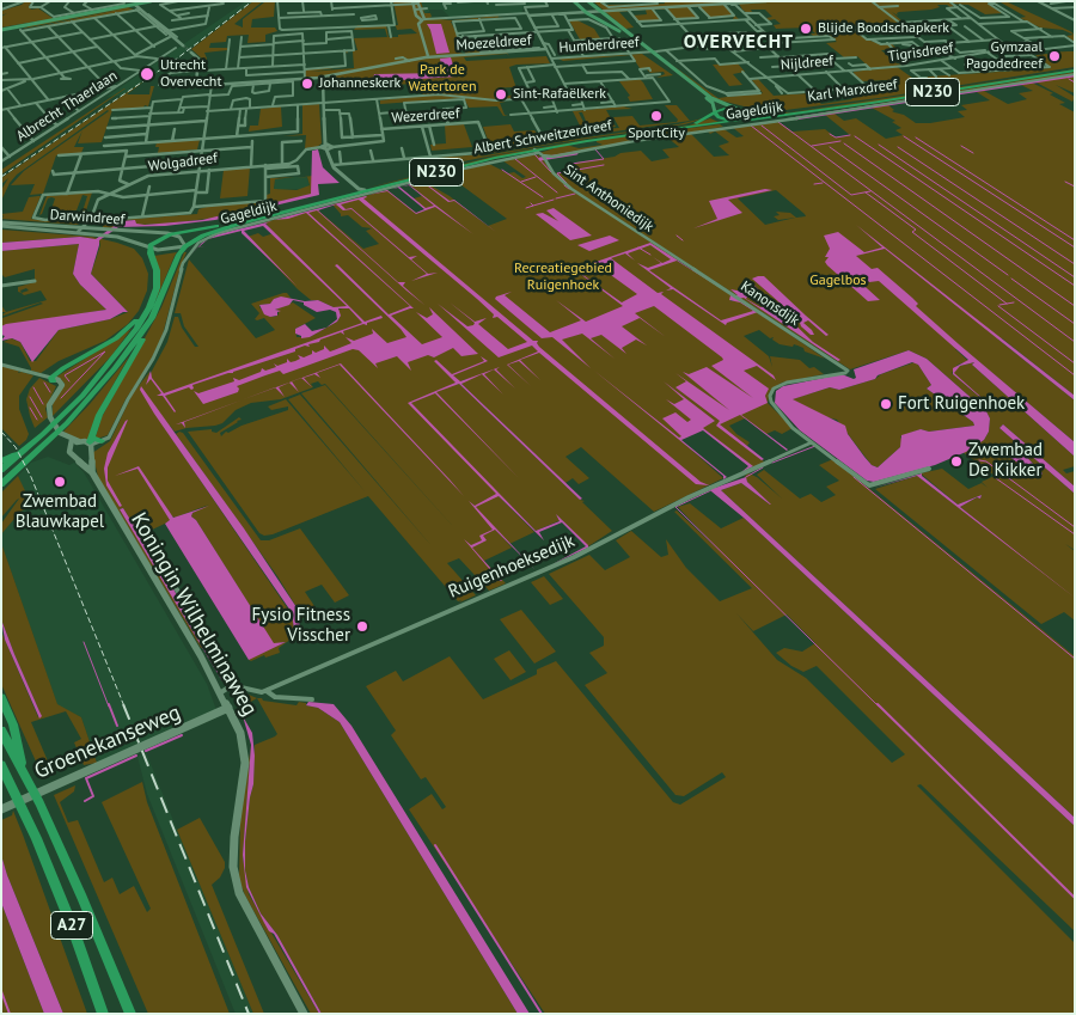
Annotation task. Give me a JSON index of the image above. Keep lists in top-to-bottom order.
{
  "streets": {
    "highway": [
      "Karl Marxdreef",
      "N230",
      "Albert Schweitzerdreef",
      "A27"
    ],
    "street": [
      "Moezeldreef",
      "Humberdreef",
      "Tigrisdreef",
      "Nijldreef",
      "Albrecht Thaerlaan",
      "Gageldijk",
      "Wezerdreef",
      "Wolgadreef",
      "Sint Anthoniedijk",
      "Darwindreef",
      "Kanonsdijk",
      "Ruigenhoeksedijk",
      "Koningin Wilhelminaweg",
      "Groenekanseweg"
    ]
  },
  "crossings": [
    ["Tigrisdreef", "Nijldreef"],
    ["Karl Marxdreef", "N230"],
    ["Karl Marxdreef", "Gageldijk"],
    ["Karl Marxdreef", "Albert Schweitzerdreef"],
    ["N230", "Albert Schweitzerdreef"],
    ["N230", "Darwindreef"],
    ["Gageldijk", "Albert Schweitzerdreef"],
    ["Gageldijk", "Sint Anthoniedijk"],
    ["Albert Schweitzerdreef", "Sint Anthoniedijk"],
    ["Albert Schweitzerdreef", "Darwindreef"],
    ["Wolgadreef", "Darwindreef"],
    ["Sint Anthoniedijk", "Kanonsdijk"],
    ["Kanonsdijk", "Ruigenhoeksedijk"],
    ["Koningin Wilhelminaweg", "Groenekanseweg"]
  ],
  "districts": ["OVERVECHT"],
  "parks": ["Park de Watertoren", "Recreatiegebied Ruigenhoek", "Gagelbos"],
  "places": [
    "Blijde Boodschapkerk",
    "Gymzaal Pagodedreef",
    "Utrecht Overvecht",
    "Johanneskerk",
    "Sint-Rafaëlkerk",
    "SportCity",
    "Fort Ruigenhoek",
    "Zwembad De Kikker",
    "Zwembad Blauwkapel",
    "Fysio Fitness Visscher"
  ]
}
